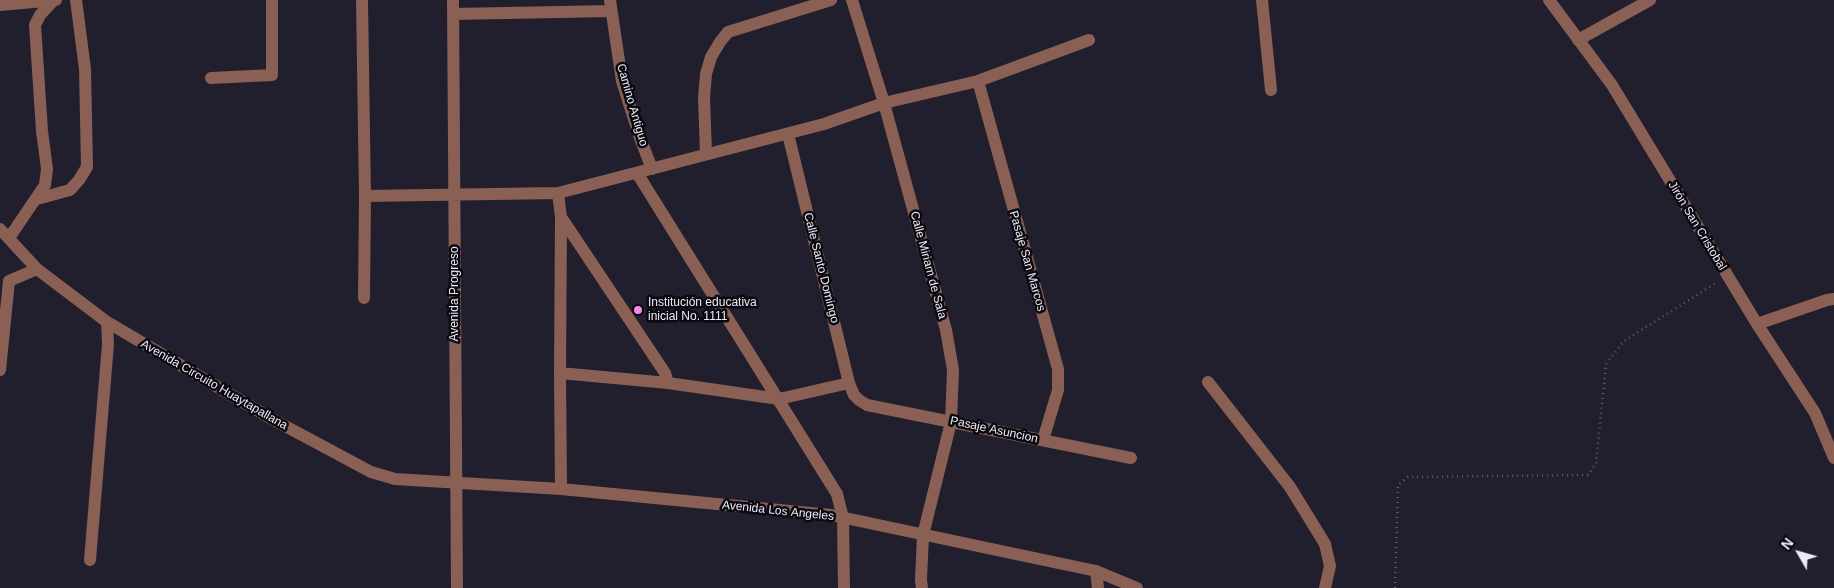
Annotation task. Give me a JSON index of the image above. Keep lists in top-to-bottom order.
{
  "streets": {
    "street": [
      "Camino Antiguo",
      "Jirón San Cristobal",
      "Pasaje San Marcos",
      "Calle Miriam de Sala",
      "Calle Santo Domingo",
      "Avenida Progreso",
      "Avenida Circuito Huaytapallana",
      "Pasaje Asuncion",
      "Avenida Los Angeles"
    ]
  },
  "crossings": [
    ["Pasaje San Marcos", "Pasaje Asuncion"],
    ["Calle Miriam de Sala", "Pasaje Asuncion"],
    ["Calle Miriam de Sala", "Avenida Los Angeles"],
    ["Calle Santo Domingo", "Pasaje Asuncion"],
    ["Avenida Progreso", "Avenida Circuito Huaytapallana"],
    ["Avenida Progreso", "Avenida Los Angeles"],
    ["Avenida Circuito Huaytapallana", "Avenida Los Angeles"]
  ],
  "places": ["Institución educativa inicial No. 1111"],
  "north": "top left"
}
